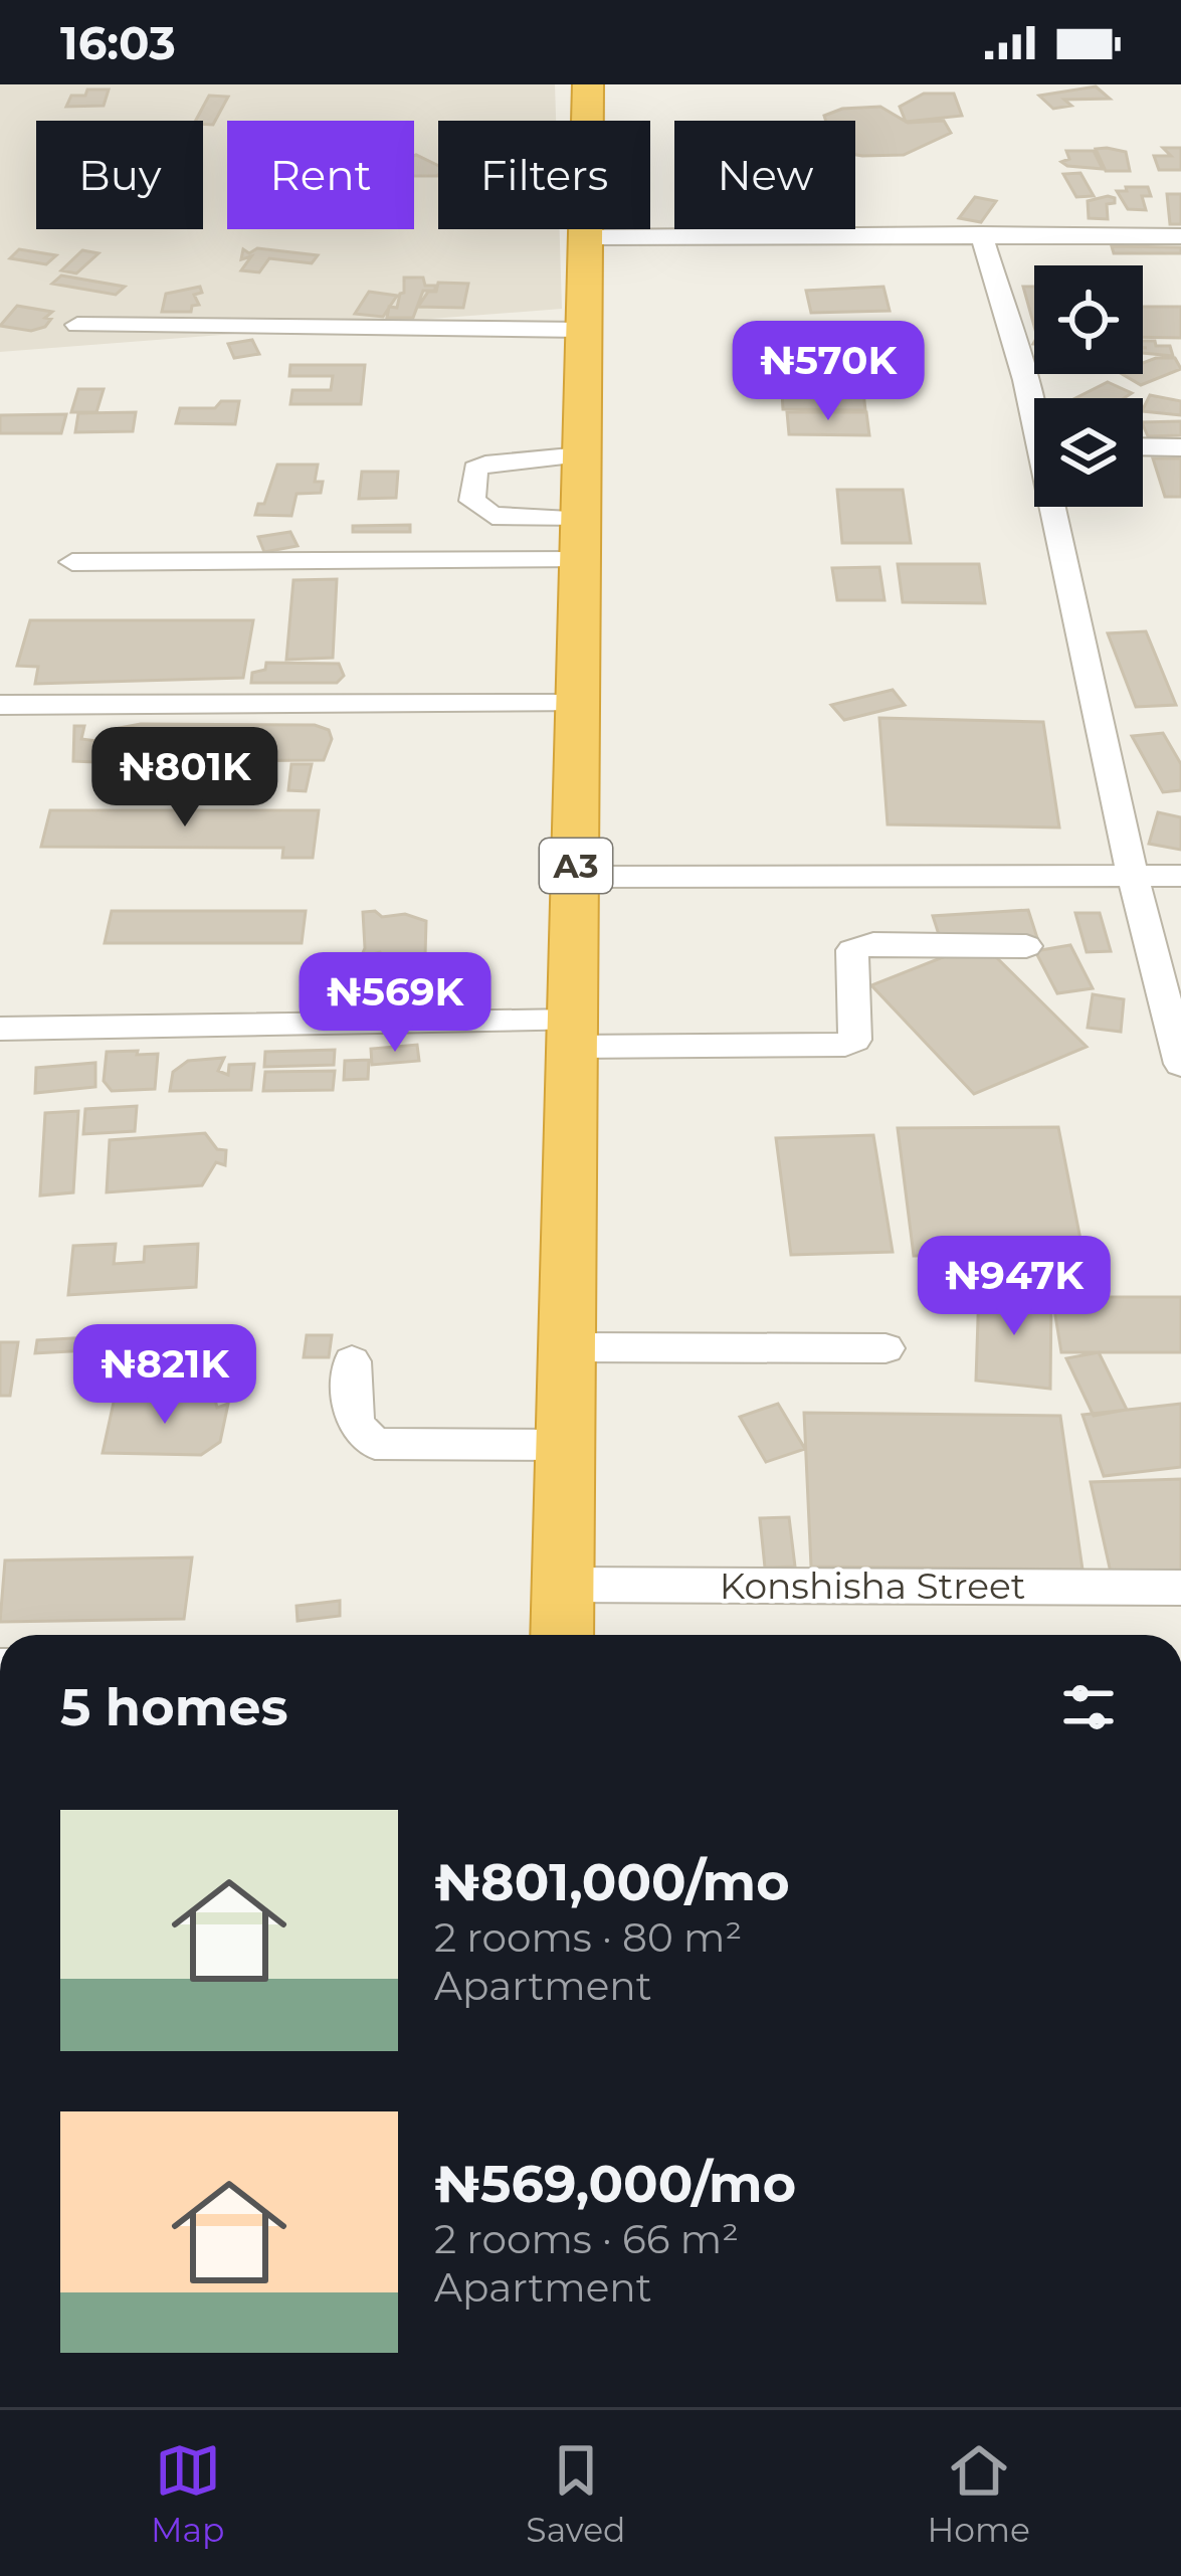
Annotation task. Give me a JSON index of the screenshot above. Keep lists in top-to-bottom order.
{
  "streets": {
    "highway": ["A3"],
    "street": ["Konshisha Street"]
  },
  "crossings": [
    ["A3", "Konshisha Street"]
  ],
  "page": {
    "status": "16:03",
    "chip": [
      "Buy",
      "Rent",
      "Filters",
      "New"
    ],
    "price": [
      "₦570K",
      "₦801K",
      "₦569K",
      "₦947K",
      "₦821K"
    ],
    "heading": "5 homes",
    "list": [
      {
        "name": "₦801,000/mo",
        "note": "2 rooms · 80 m² · Apartment"
      },
      {
        "name": "₦569,000/mo",
        "note": "2 rooms · 66 m² · Apartment"
      }
    ],
    "tabs": ["Map", "Saved", "Home"]
  }
}
